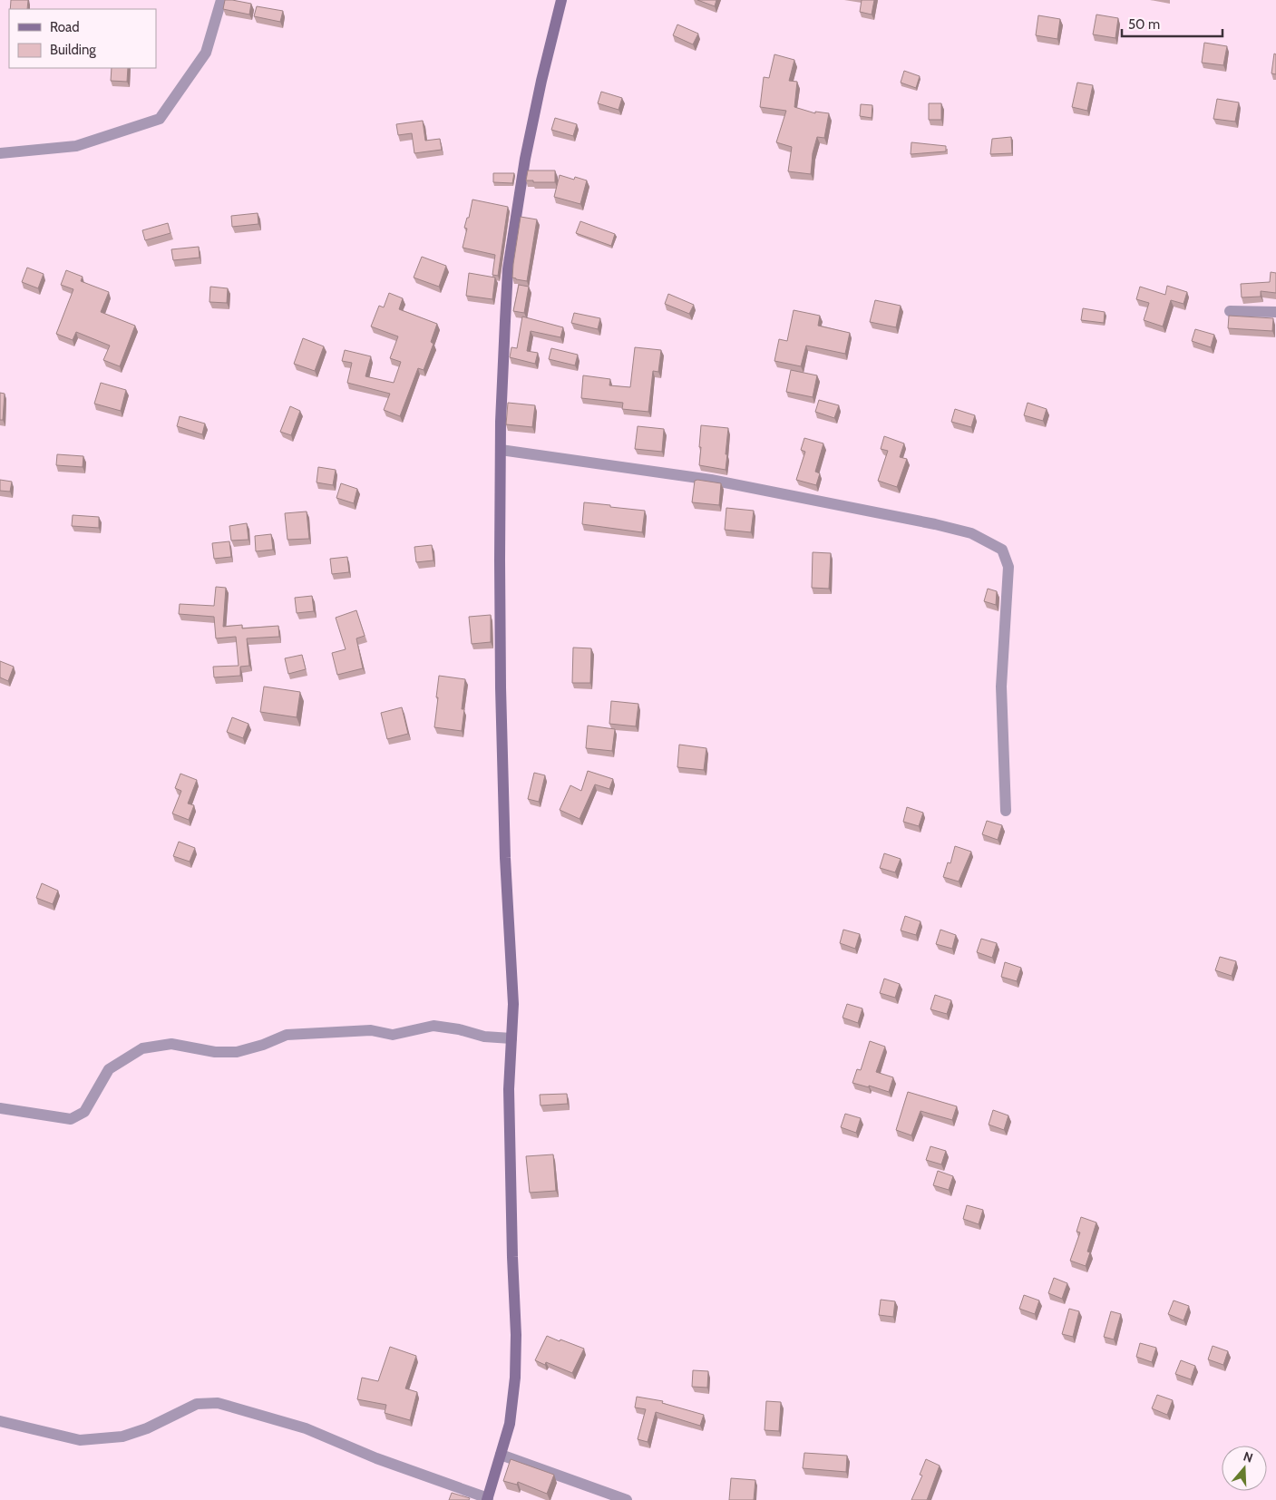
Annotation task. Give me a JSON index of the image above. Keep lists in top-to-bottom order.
{
  "legend": ["Road", "Building"],
  "scale_bar": "50 m",
  "north": "top"
}
